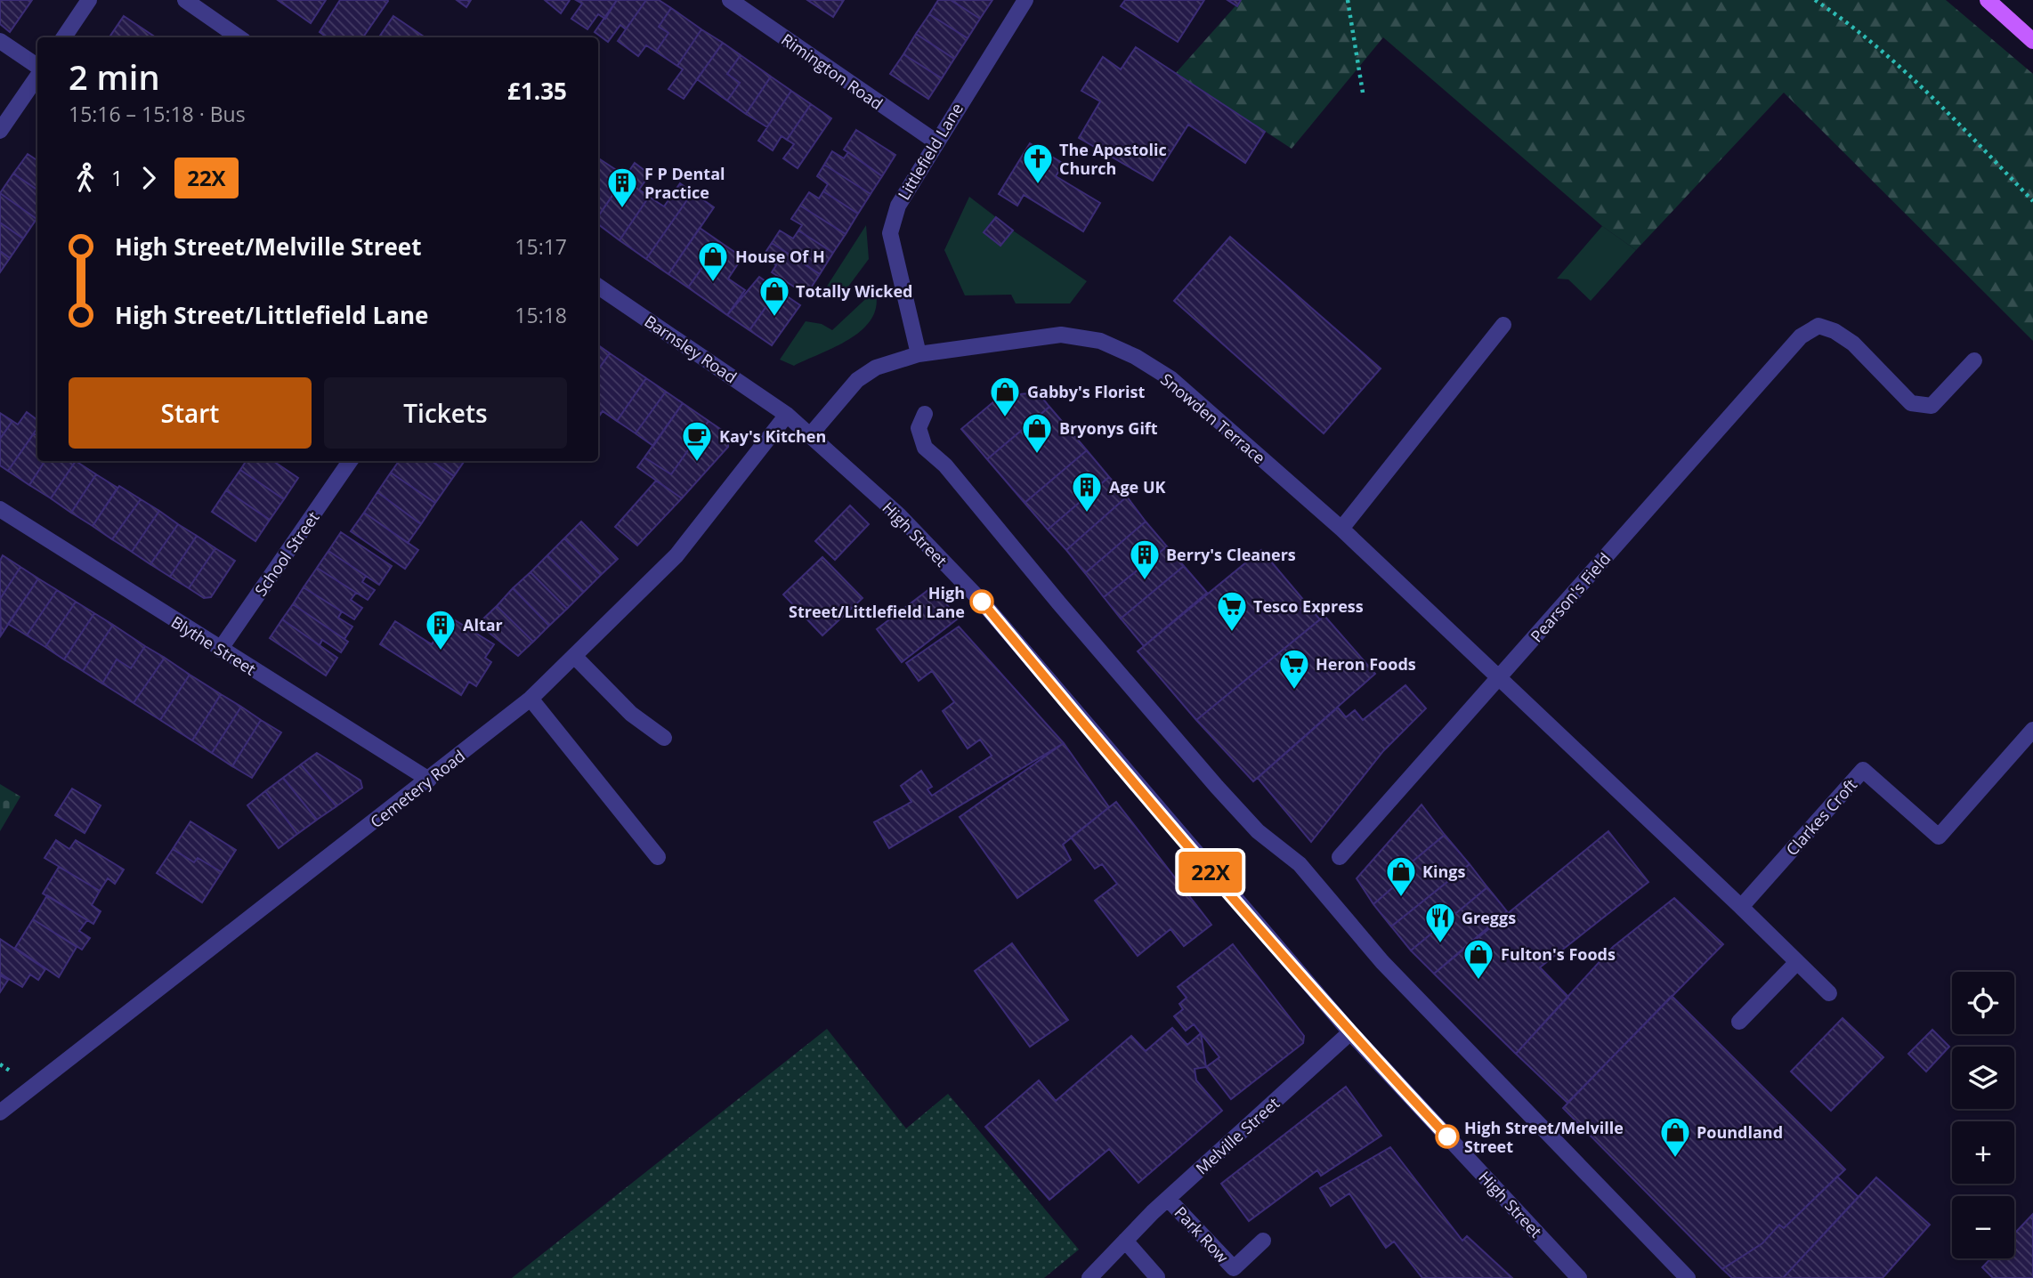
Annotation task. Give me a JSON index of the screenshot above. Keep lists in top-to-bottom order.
{
  "streets": {
    "street": [
      "Rimington Road",
      "Littlefield Lane",
      "Barnsley Road",
      "Snowden Terrace",
      "High Street",
      "School Street",
      "Pearson's Field",
      "Blythe Street",
      "Cemetery Road",
      "Clarkes Croft",
      "Melville Street",
      "Park Row"
    ]
  },
  "crossings": [
    ["Rimington Road", "Littlefield Lane"],
    ["Littlefield Lane", "Snowden Terrace"],
    ["Barnsley Road", "High Street"],
    ["Barnsley Road", "Cemetery Road"],
    ["Snowden Terrace", "High Street"],
    ["Snowden Terrace", "Pearson's Field"],
    ["High Street", "Cemetery Road"],
    ["High Street", "Melville Street"],
    ["School Street", "Blythe Street"],
    ["Blythe Street", "Cemetery Road"],
    ["Melville Street", "Park Row"]
  ],
  "places": {
    "church": ["The Apostolic Church"],
    "building": [
      "F P Dental Practice",
      "Age UK",
      "Berry's Cleaners",
      "Altar"
    ],
    "shop": [
      "House Of H",
      "Totally Wicked",
      "Gabby's Florist",
      "Bryonys Gift",
      "Kings",
      "Fulton's Foods",
      "Poundland"
    ],
    "cafe": ["Kay's Kitchen"],
    "other": ["High Street/Littlefield Lane", "High Street/Melville Street"],
    "supermarket": ["Tesco Express", "Heron Foods"],
    "restaurant": ["Greggs"]
  },
  "lines": ["bus line 22X"],
  "page": {
    "on_map": "22X",
    "heading": ["2 min", "15:16 – 15:18 · Bus", "£1.35"],
    "legs": ["1", "22X"],
    "list": [
      {
        "name": "High Street/Melville Street",
        "value": "15:17"
      },
      {
        "name": "High Street/Littlefield Lane",
        "value": "15:18"
      }
    ],
    "buttons": ["Start", "Tickets"],
    "map_buttons": ["+", "−"]
  }
}
